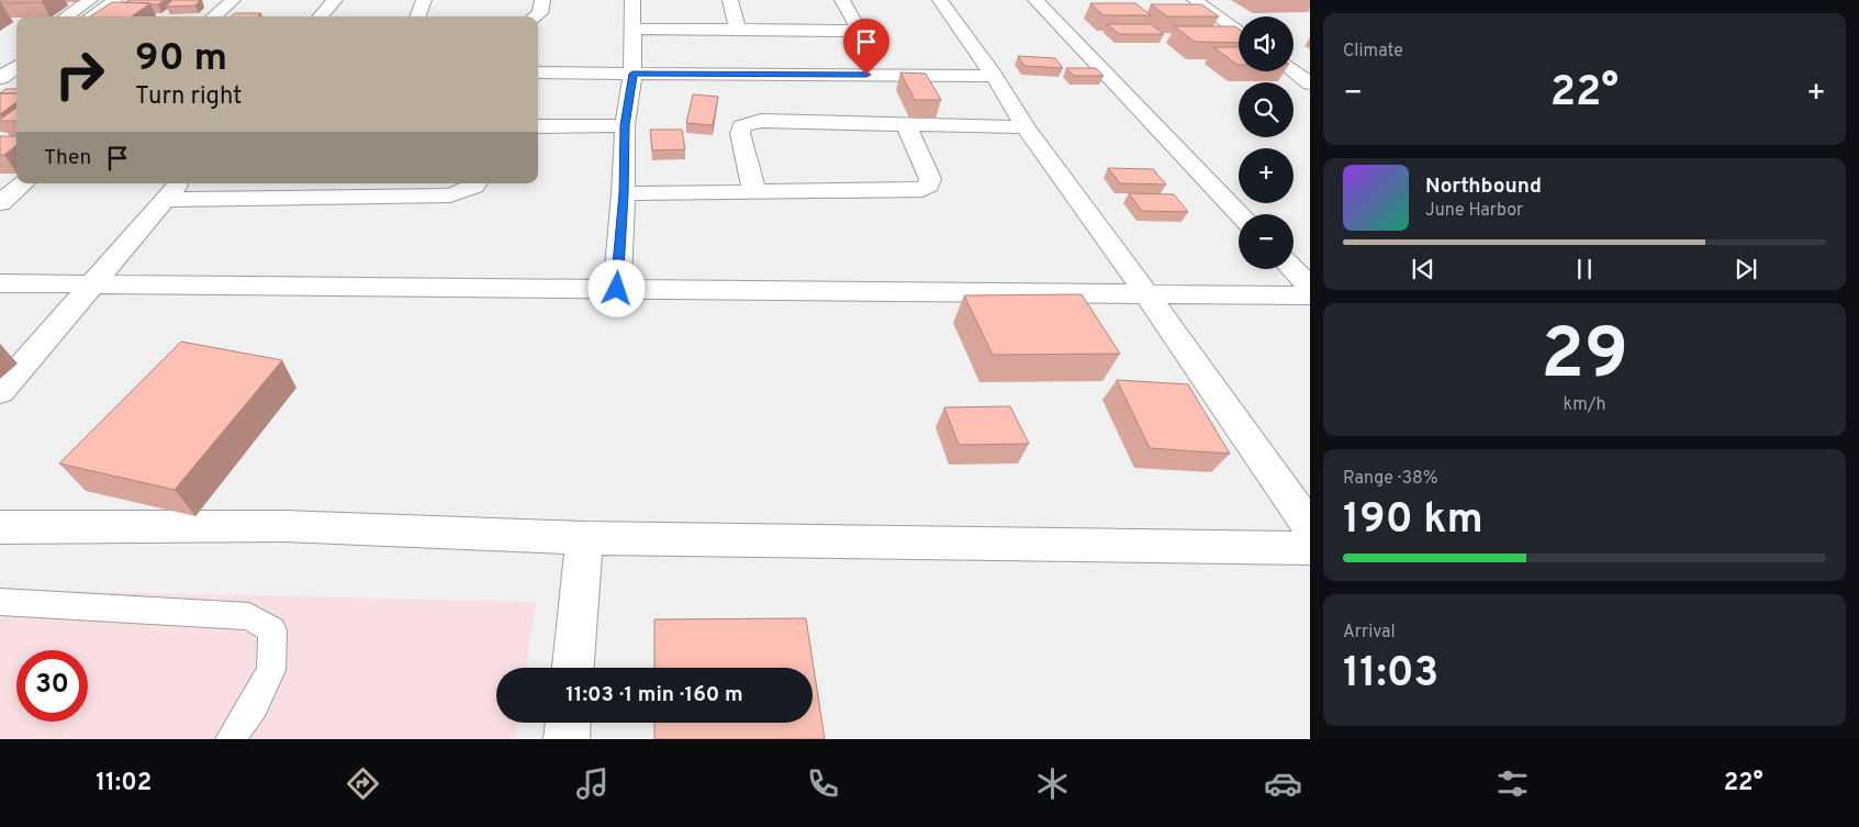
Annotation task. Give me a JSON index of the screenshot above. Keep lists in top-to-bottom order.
{
  "page": {
    "tile": [
      "Climate",
      ["29", "km/h"],
      ["Range · 38%", "190 km"],
      ["Arrival", "11:03"]
    ],
    "map_buttons": ["+", "−"],
    "turn": ["90 m", "Turn right"],
    "heat": ["−", "22°", "+"],
    "then": "Then",
    "song": ["Northbound", "June Harbor"],
    "limit": "30",
    "trip": "11:03 · 1 min · 160 m",
    "tabs": ["11:02", "22°"]
  }
}
